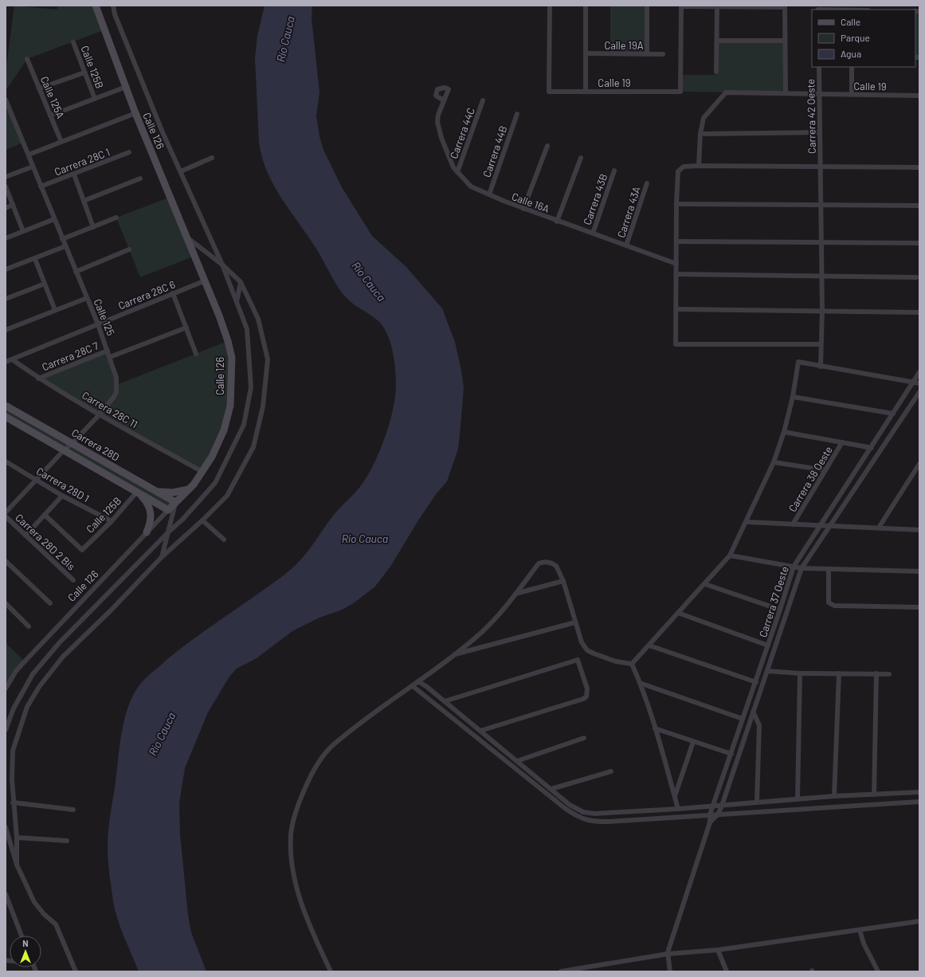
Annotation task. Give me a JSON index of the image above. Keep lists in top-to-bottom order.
{
  "streets": {
    "street": [
      "Calle 19A",
      "Calle 125B",
      "Calle 19",
      "Calle 125A",
      "Carrera 42 Oeste",
      "Calle 126",
      "Carrera 44C",
      "Carrera 44B",
      "Carrera 28C 1",
      "Carrera 43B",
      "Calle 16A",
      "Carrera 43A",
      "Carrera 28C 6",
      "Calle 125",
      "Carrera 28C 7",
      "Carrera 28C 11",
      "Carrera 28D",
      "Carrera 38 Oeste",
      "Carrera 28D 1",
      "Carrera 28D 2 Bis",
      "Carrera 37 Oeste"
    ]
  },
  "crossings": [
    ["Calle 125B", "Carrera 28D"],
    ["Calle 125B", "Carrera 28D 1"],
    ["Calle 19", "Carrera 42 Oeste"],
    ["Calle 126", "Carrera 28C 6"],
    ["Calle 126", "Carrera 28C 11"],
    ["Calle 126", "Carrera 28D"],
    ["Carrera 44C", "Calle 16A"],
    ["Carrera 44B", "Calle 16A"],
    ["Carrera 28C 1", "Calle 125"],
    ["Carrera 43B", "Calle 16A"],
    ["Calle 16A", "Carrera 43A"],
    ["Carrera 28C 6", "Calle 125"],
    ["Carrera 28C 6", "Carrera 28C 11"],
    ["Calle 125", "Carrera 28C 7"],
    ["Calle 125", "Carrera 28C 11"],
    ["Calle 125", "Carrera 28D"],
    ["Calle 125", "Carrera 28D 1"],
    ["Carrera 28C 7", "Carrera 28C 11"]
  ],
  "water": ["Río Cauca"],
  "legend": ["Calle", "Parque", "Agua"],
  "north": "top"
}
